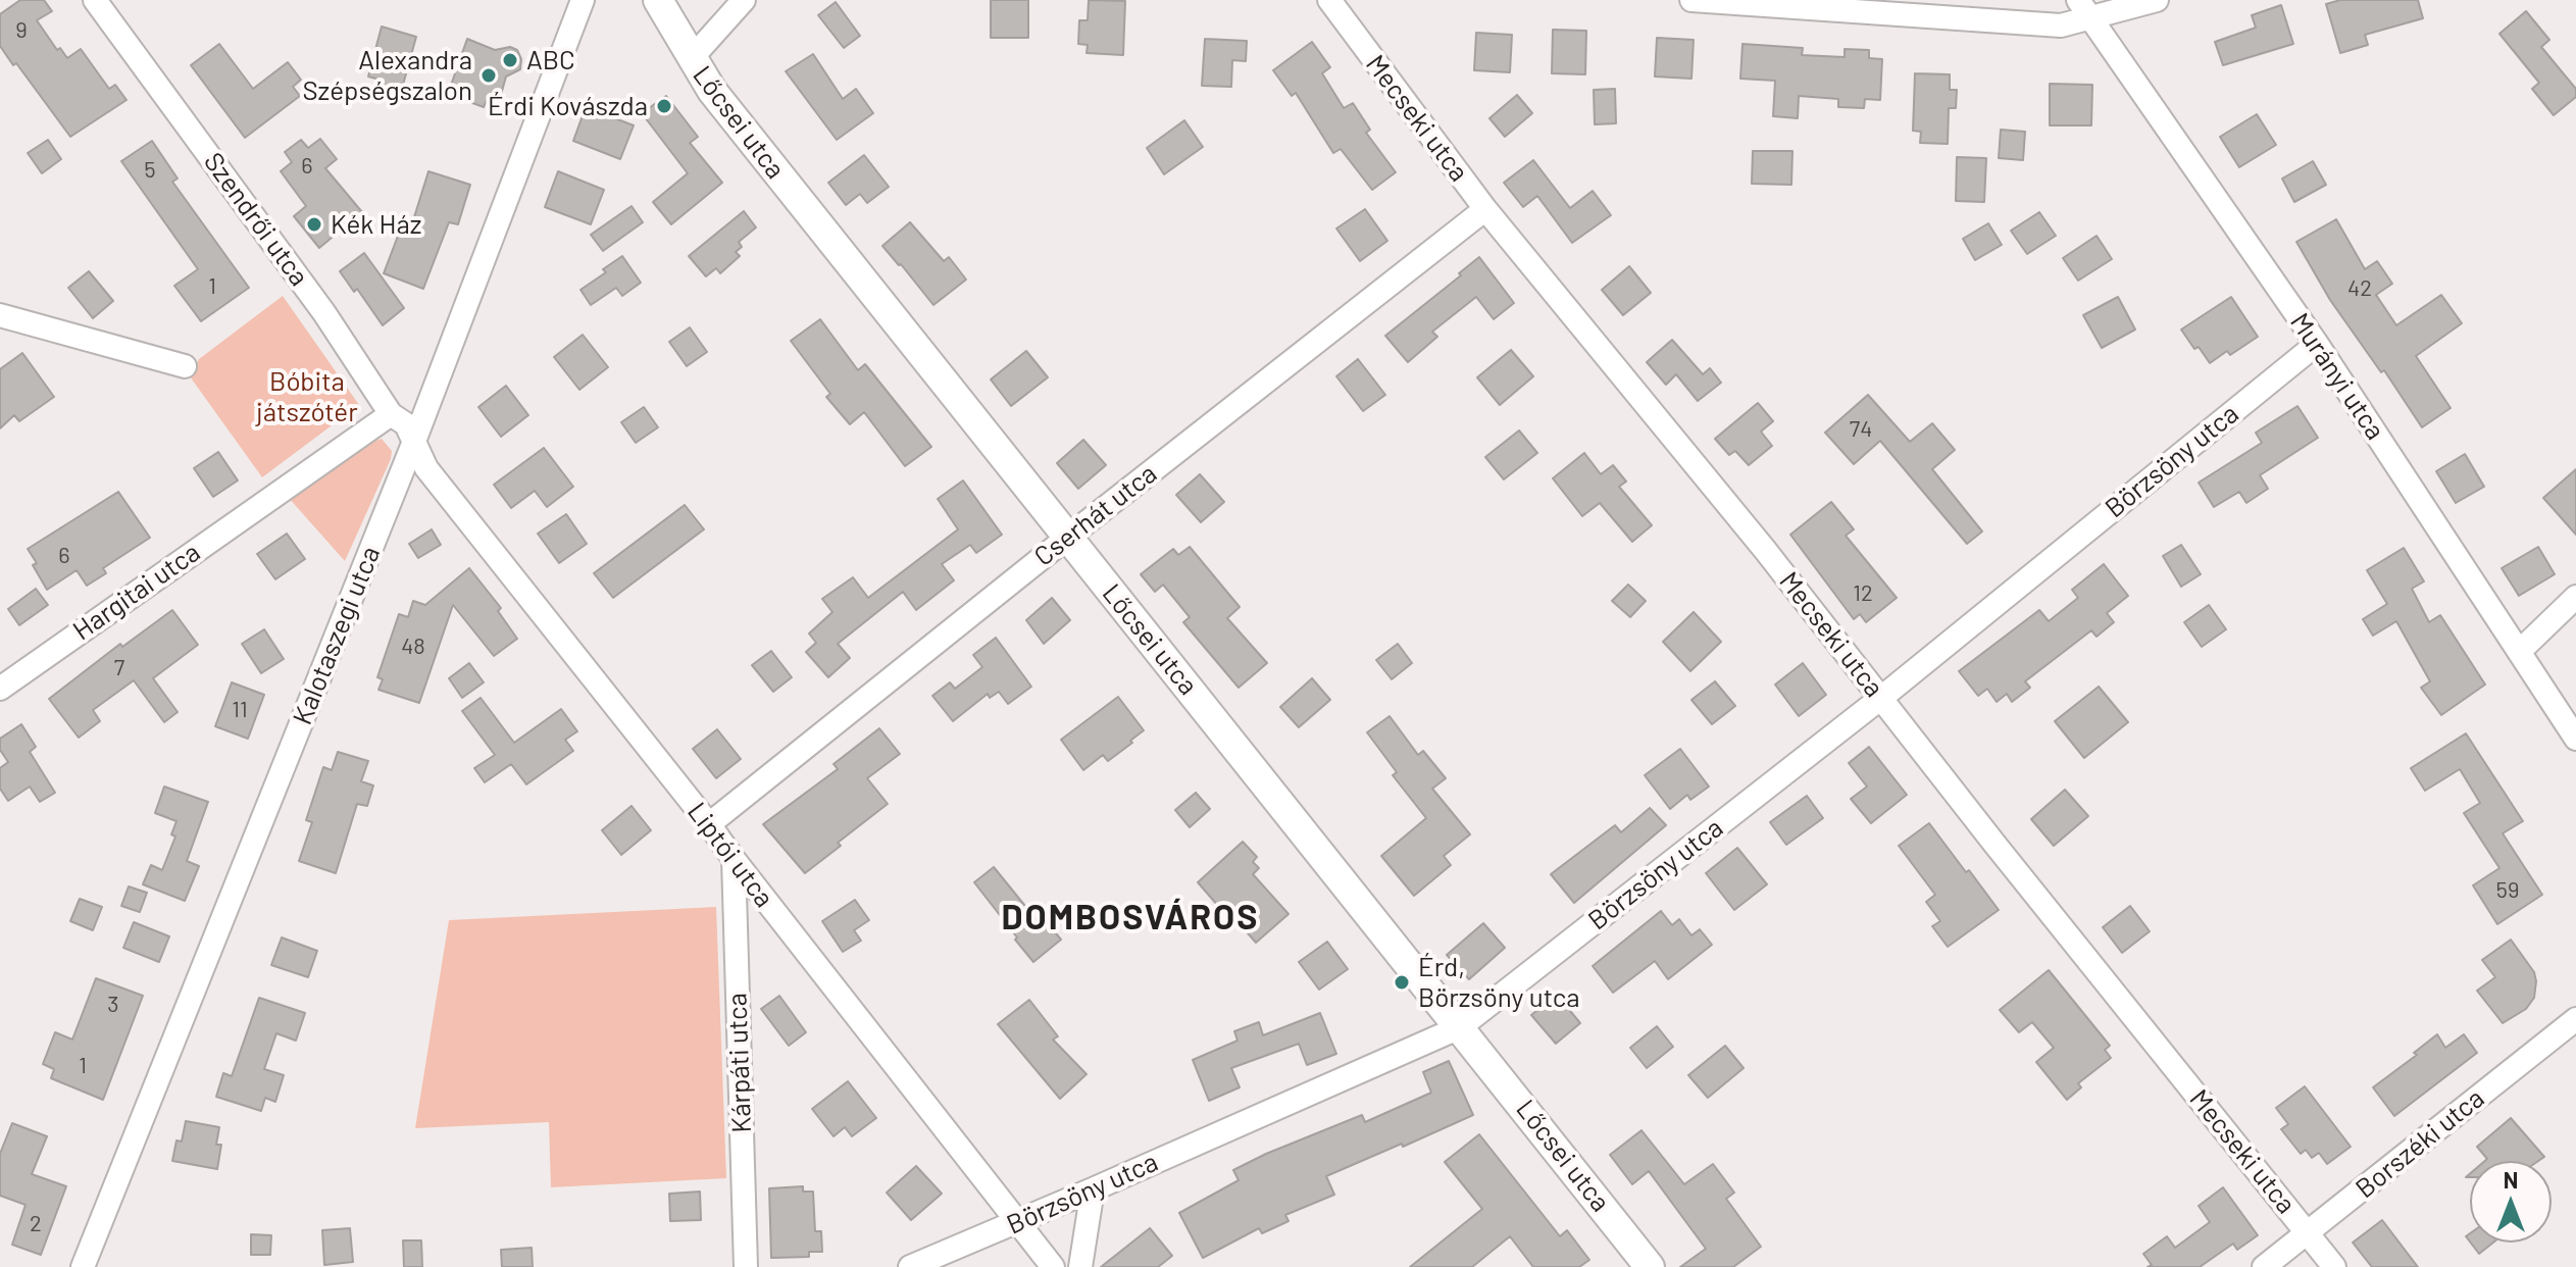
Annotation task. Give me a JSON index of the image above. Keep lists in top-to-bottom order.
{
  "streets": {
    "street": [
      "Mecseki utca",
      "Lőcsei utca",
      "Szendrői utca",
      "Murányi utca",
      "Börzsöny utca",
      "Cserhát utca",
      "Hargitai utca",
      "Kalotaszegi utca",
      "Liptói utca",
      "Kárpáti utca",
      "Borszéki utca"
    ]
  },
  "crossings": [
    ["Mecseki utca", "Börzsöny utca"],
    ["Mecseki utca", "Cserhát utca"],
    ["Mecseki utca", "Borszéki utca"],
    ["Lőcsei utca", "Börzsöny utca"],
    ["Lőcsei utca", "Cserhát utca"],
    ["Szendrői utca", "Hargitai utca"],
    ["Szendrői utca", "Kalotaszegi utca"],
    ["Szendrői utca", "Liptói utca"],
    ["Murányi utca", "Börzsöny utca"],
    ["Börzsöny utca", "Liptói utca"],
    ["Cserhát utca", "Liptói utca"],
    ["Kalotaszegi utca", "Liptói utca"],
    ["Liptói utca", "Kárpáti utca"]
  ],
  "districts": ["DOMBOSVÁROS"],
  "parks": ["Bóbita játszótér"],
  "places": [
    "ABC",
    "Alexandra Szépségszalon",
    "Érdi Kovászda",
    "Kék Ház",
    "Érd, Börzsöny utca"
  ],
  "house_numbers": [
    "9",
    "6",
    "5",
    "1",
    "42",
    "74",
    "6",
    "12",
    "48",
    "7",
    "11",
    "59",
    "3",
    "1",
    "2"
  ],
  "north": "top"
}
